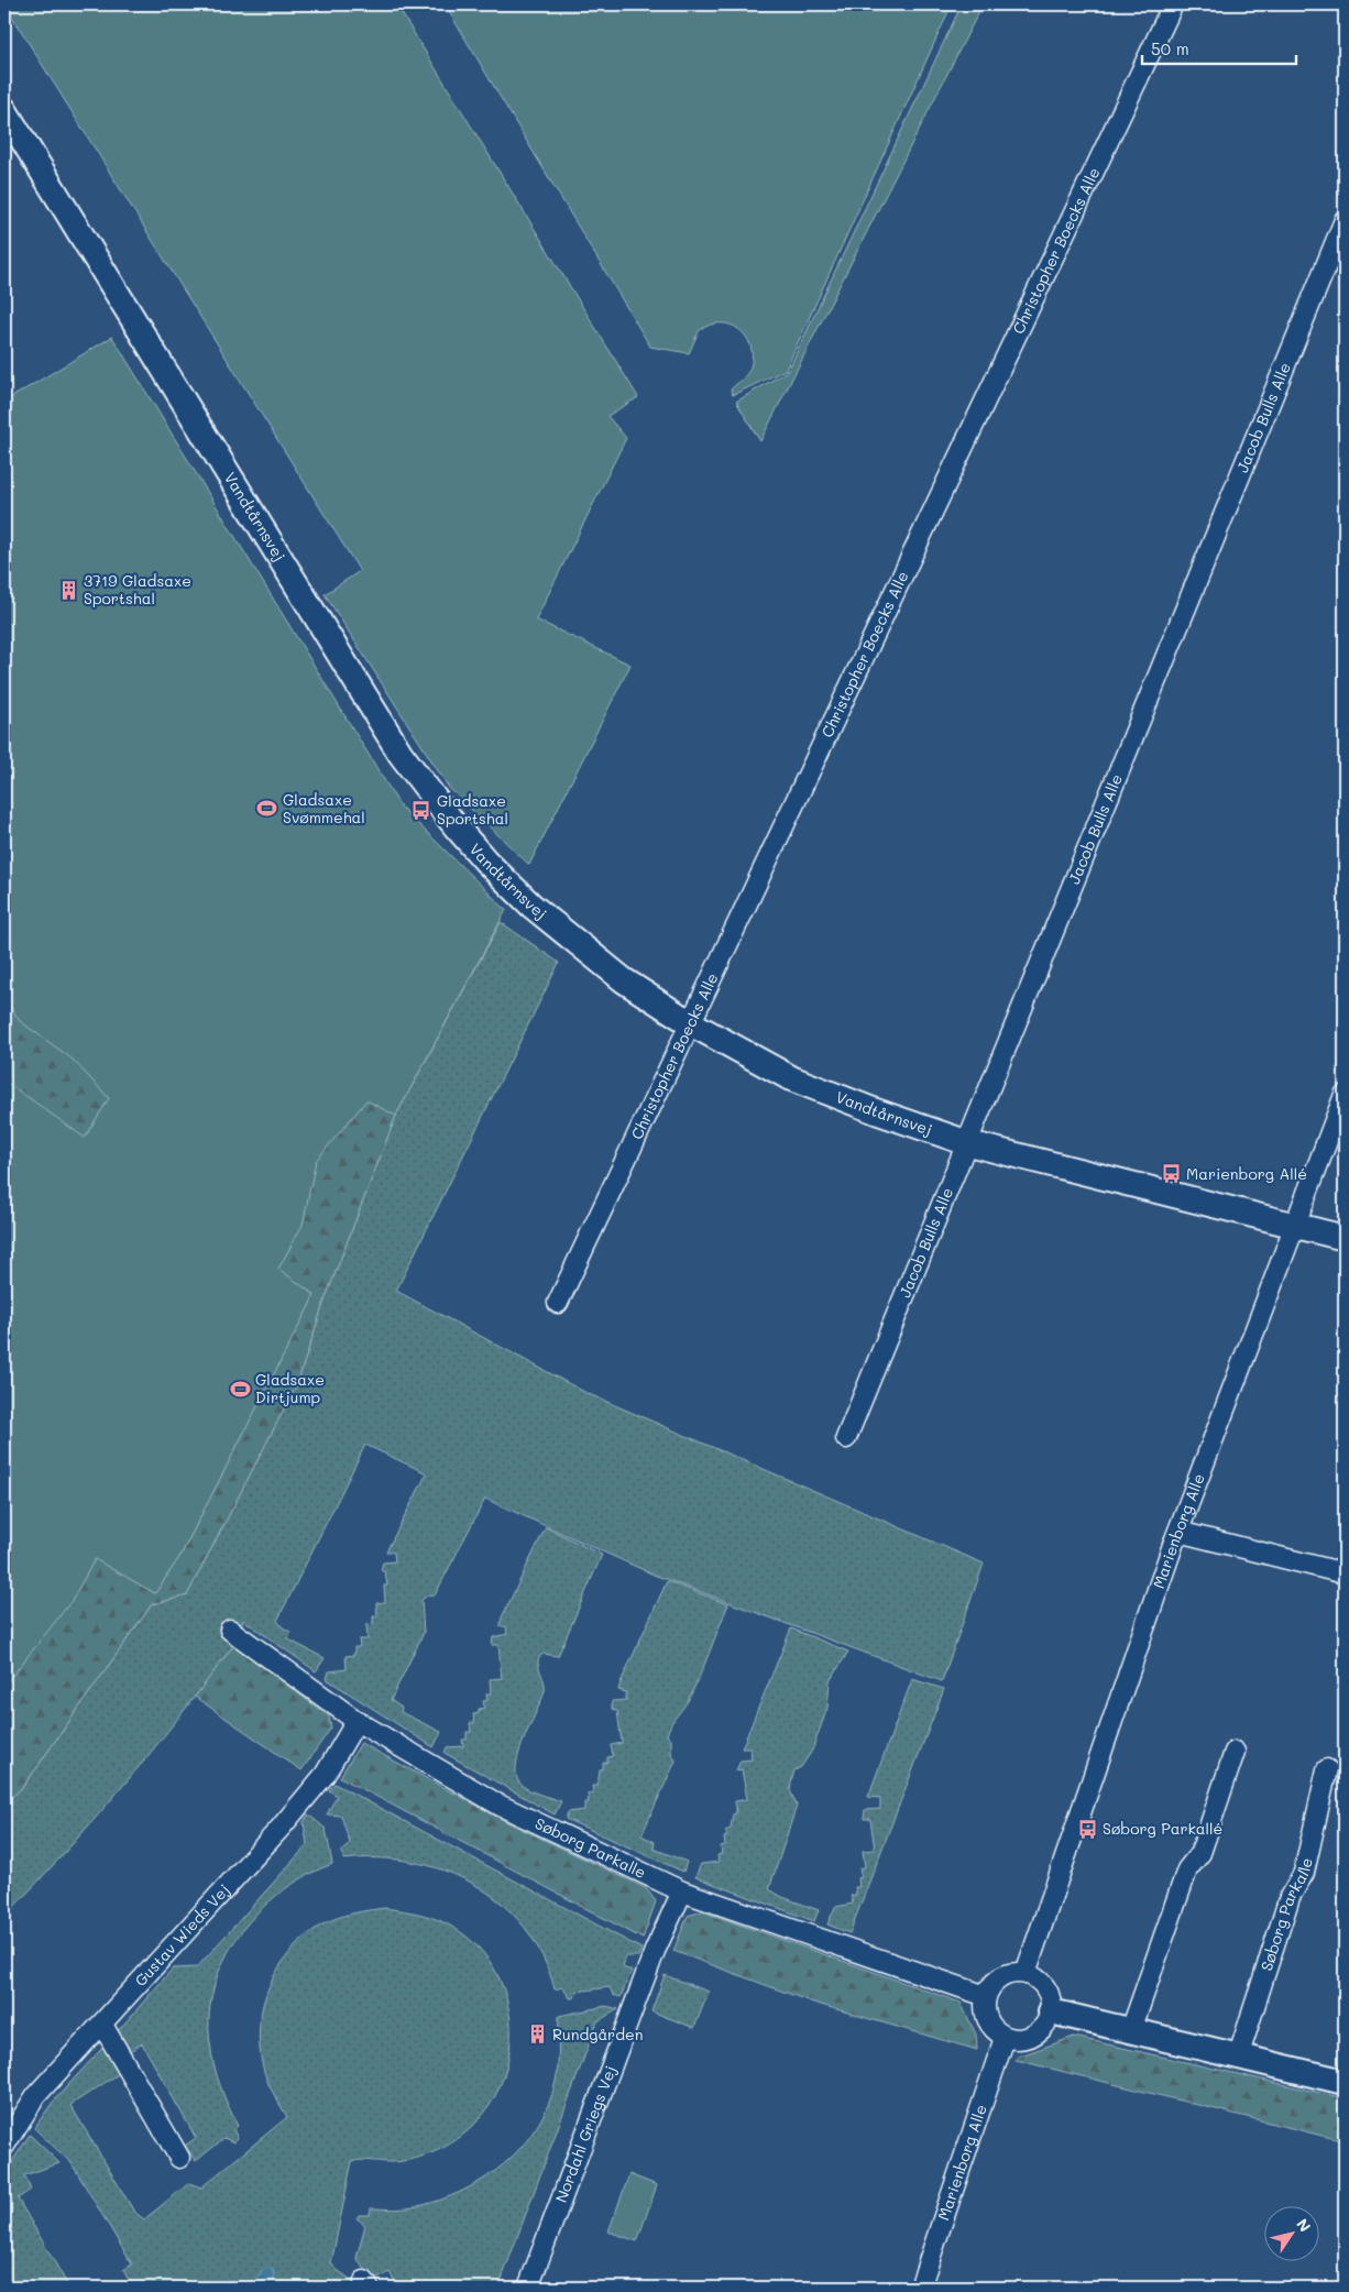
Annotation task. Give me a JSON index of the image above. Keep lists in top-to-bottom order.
{
  "streets": {
    "street": [
      "Christopher Boecks Alle",
      "Jacob Bulls Alle",
      "Vandtårnsvej",
      "Marienborg Alle",
      "Søborg Parkalle",
      "Gustav Wieds Vej",
      "Nordahl Griegs Vej"
    ]
  },
  "crossings": [
    ["Christopher Boecks Alle", "Vandtårnsvej"],
    ["Jacob Bulls Alle", "Vandtårnsvej"],
    ["Vandtårnsvej", "Marienborg Alle"],
    ["Marienborg Alle", "Søborg Parkalle"],
    ["Søborg Parkalle", "Gustav Wieds Vej"],
    ["Søborg Parkalle", "Nordahl Griegs Vej"]
  ],
  "places": {
    "building": ["3719 Gladsaxe Sportshal", "Rundgården"],
    "sports": ["Gladsaxe Svømmehal", "Gladsaxe Dirtjump"],
    "bus stop": ["Gladsaxe Sportshal", "Marienborg Allé", "Søborg Parkallé"]
  },
  "scale_bar": "50 m",
  "north": "top right"
}
